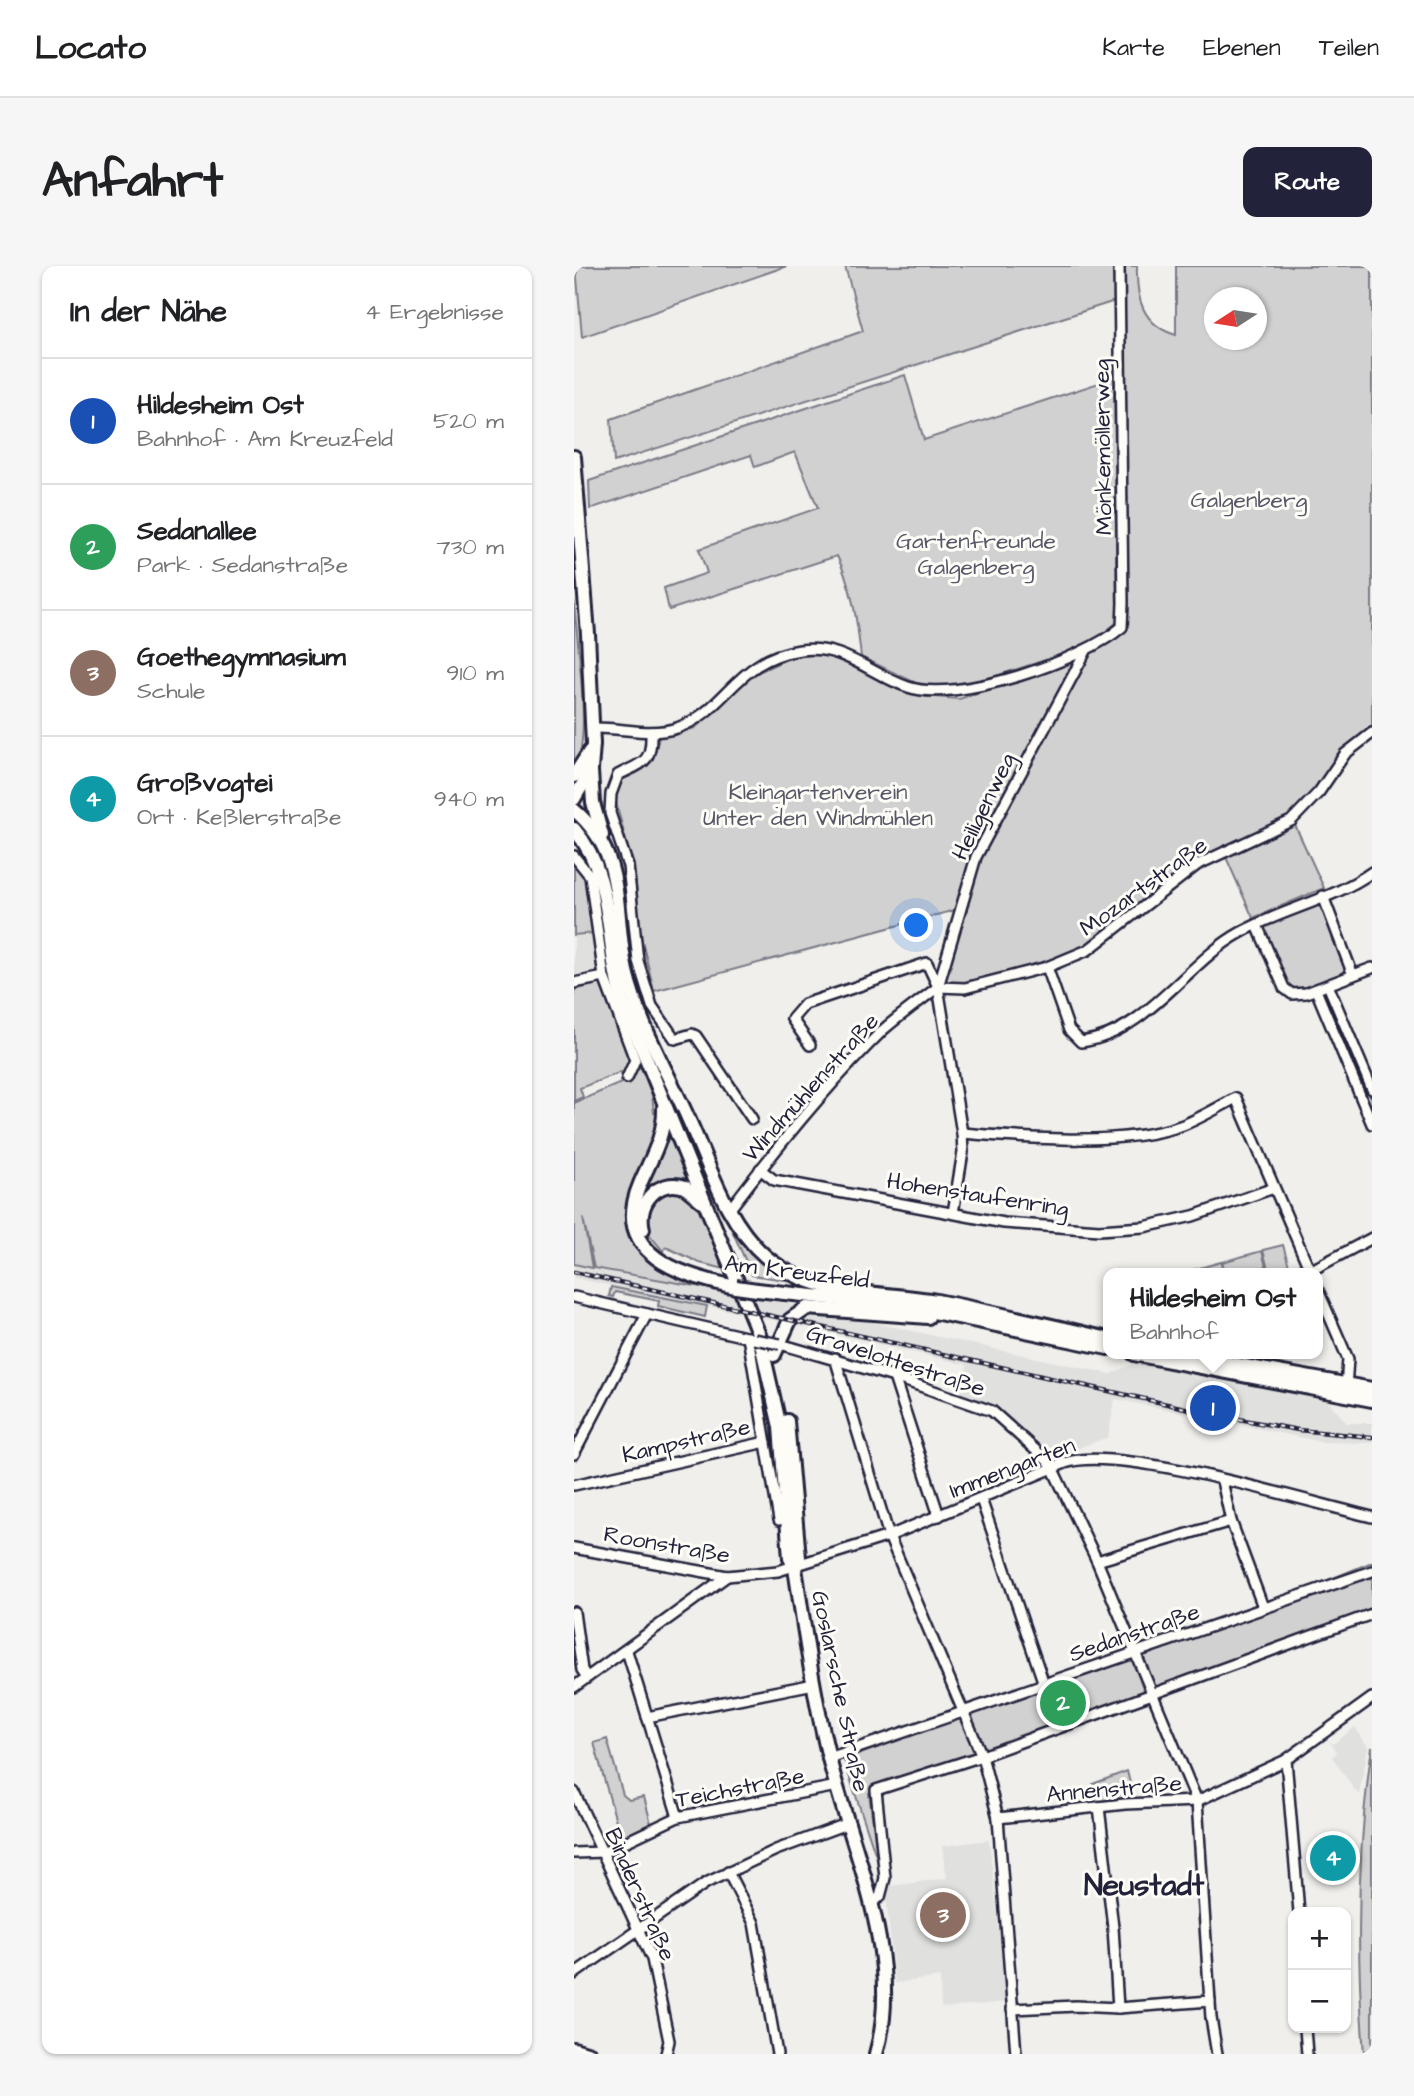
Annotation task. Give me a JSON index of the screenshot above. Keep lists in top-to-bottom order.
{
  "streets": {
    "main road": ["Am Kreuzfeld", "Goslarsche Straße"],
    "street": [
      "Mönkemöllerweg",
      "Heiligenweg",
      "Mozartstraße",
      "Windmühlenstraße",
      "Hohenstaufenring",
      "Gravelottestraße",
      "Kampstraße",
      "Immengarten",
      "Roonstraße",
      "Sedanstraße",
      "Teichstraße",
      "Annenstraße",
      "Binderstraße"
    ]
  },
  "crossings": [
    ["Mönkemöllerweg", "Heiligenweg"],
    ["Heiligenweg", "Mozartstraße"],
    ["Heiligenweg", "Windmühlenstraße"],
    ["Mozartstraße", "Windmühlenstraße"],
    ["Windmühlenstraße", "Hohenstaufenring"],
    ["Windmühlenstraße", "Am Kreuzfeld"],
    ["Gravelottestraße", "Immengarten"],
    ["Gravelottestraße", "Sedanstraße"],
    ["Gravelottestraße", "Annenstraße"],
    ["Immengarten", "Roonstraße"],
    ["Immengarten", "Goslarsche Straße"],
    ["Roonstraße", "Goslarsche Straße"],
    ["Sedanstraße", "Goslarsche Straße"],
    ["Goslarsche Straße", "Teichstraße"],
    ["Teichstraße", "Binderstraße"]
  ],
  "districts": ["Neustadt"],
  "parks": ["Galgenberg", "Gartenfreunde Galgenberg", "Kleingartenverein Unter den Windmühlen"],
  "north": "left",
  "page": {
    "header": "Locato",
    "nav": ["Karte", "Ebenen", "Teilen"],
    "buttons": "Route",
    "title": "Anfahrt",
    "heading": ["In der Nähe", "4 Ergebnisse"],
    "list": [
      {
        "mark": "1",
        "name": "Hildesheim Ost",
        "note": "Bahnhof · Am Kreuzfeld",
        "value": "520 m"
      },
      {
        "mark": "2",
        "name": "Sedanallee",
        "note": "Park · Sedanstraße",
        "value": "730 m"
      },
      {
        "mark": "3",
        "name": "Goethegymnasium",
        "note": "Schule",
        "value": "910 m"
      },
      {
        "mark": "4",
        "name": "Großvogtei",
        "note": "Ort · Keßlerstraße",
        "value": "940 m"
      }
    ],
    "popup": ["Hildesheim Ost", "Bahnhof"],
    "pins": [
      "1",
      "2",
      "4",
      "3"
    ],
    "map_buttons": ["+", "−"]
  }
}
